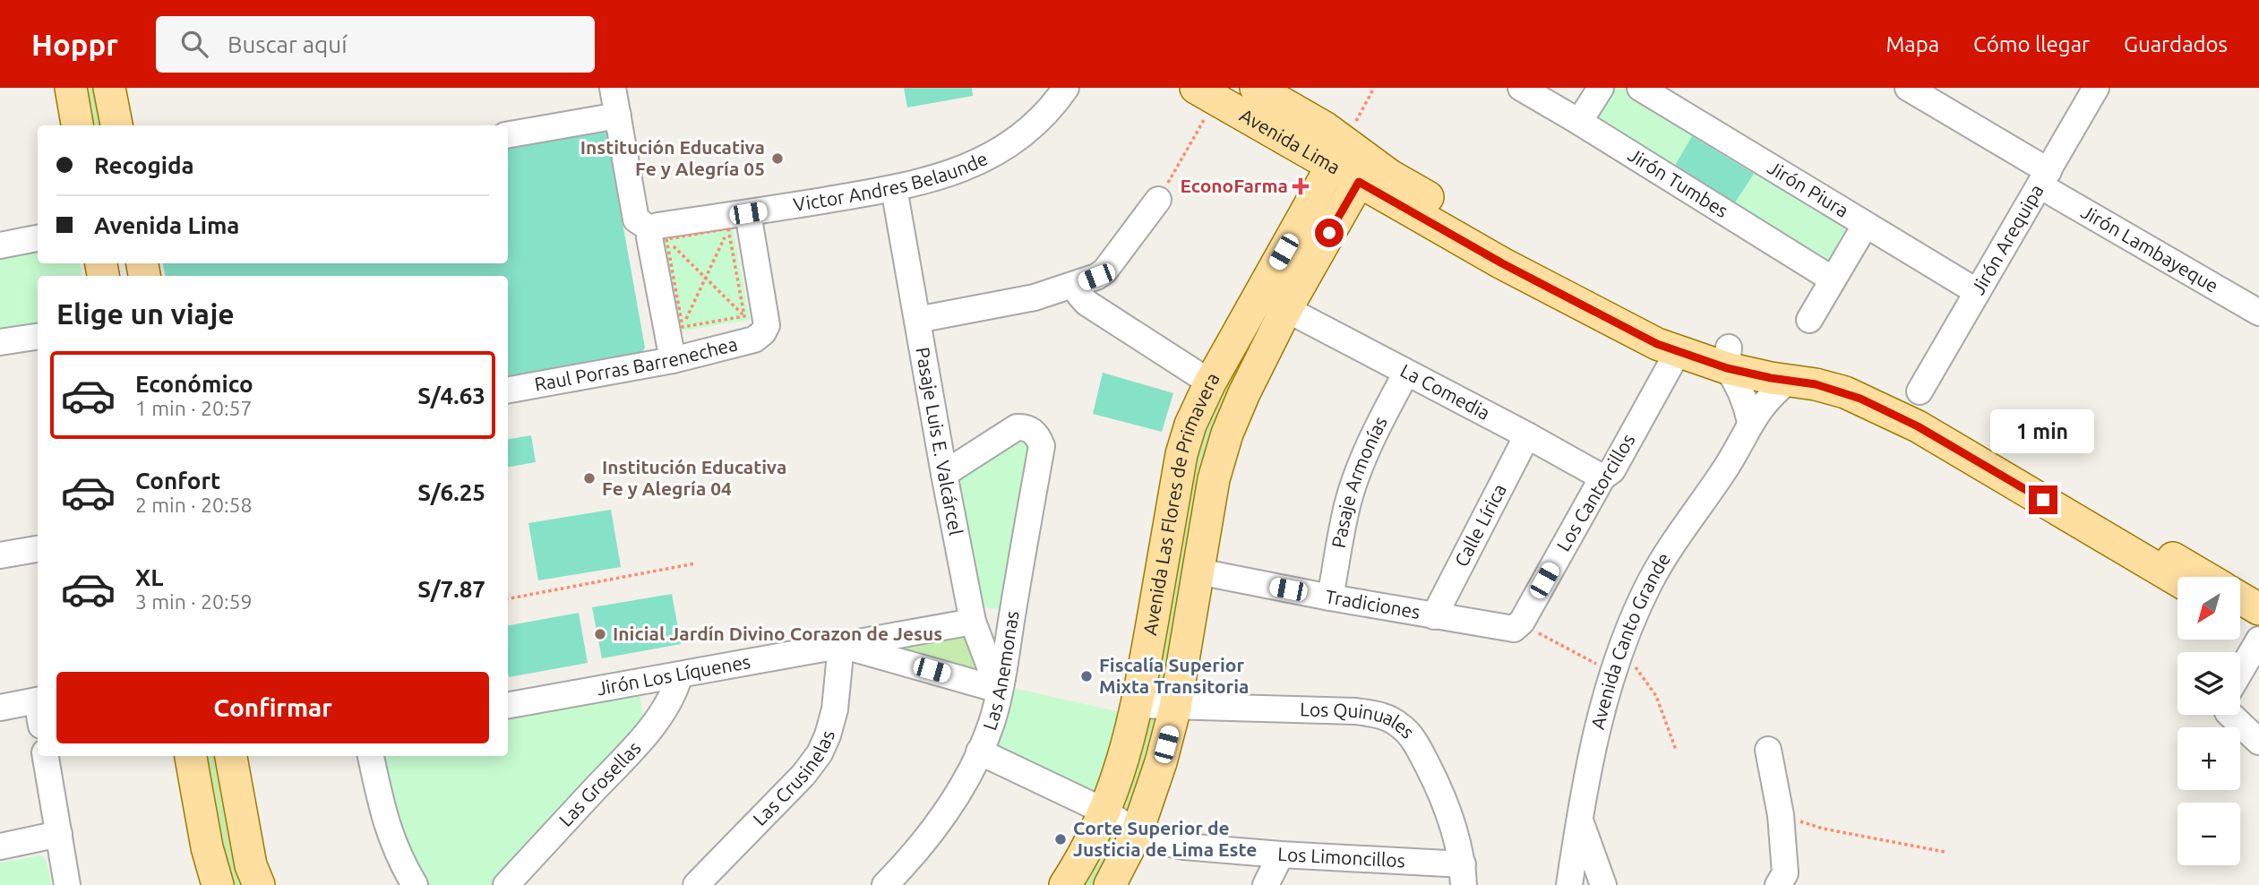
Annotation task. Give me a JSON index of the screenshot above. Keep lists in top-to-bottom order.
{
  "streets": {
    "main road": ["Avenida Lima", "Avenida Las Flores de Primavera"],
    "street": [
      "Victor Andres Belaunde",
      "Jirón Tumbes",
      "Jirón Piura",
      "Jirón Arequipa",
      "Jirón Lambayeque",
      "Raul Porras Barrenechea",
      "La Comedia",
      "Pasaje Luis E. Valcárcel",
      "Pasaje Armonías",
      "Los Cantorcillos",
      "Calle Lírica",
      "Tradiciones",
      "Avenida Canto Grande",
      "Las Anemonas",
      "Jirón Los Líquenes",
      "Los Quinuales",
      "Las Crusinelas",
      "Las Grosellas",
      "Los Limoncillos"
    ]
  },
  "crossings": [
    ["Avenida Lima", "Jirón Arequipa"],
    ["Avenida Lima", "Los Cantorcillos"],
    ["Avenida Lima", "Avenida Las Flores de Primavera"],
    ["Avenida Lima", "Avenida Canto Grande"],
    ["Victor Andres Belaunde", "Pasaje Luis E. Valcárcel"],
    ["Jirón Piura", "Jirón Arequipa"],
    ["Jirón Arequipa", "Jirón Lambayeque"],
    ["La Comedia", "Pasaje Armonías"],
    ["La Comedia", "Los Cantorcillos"],
    ["La Comedia", "Avenida Las Flores de Primavera"],
    ["La Comedia", "Calle Lírica"],
    ["Pasaje Luis E. Valcárcel", "Las Anemonas"],
    ["Pasaje Luis E. Valcárcel", "Jirón Los Líquenes"],
    ["Pasaje Armonías", "Tradiciones"],
    ["Los Cantorcillos", "Tradiciones"],
    ["Avenida Las Flores de Primavera", "Tradiciones"],
    ["Avenida Las Flores de Primavera", "Los Quinuales"],
    ["Avenida Las Flores de Primavera", "Los Limoncillos"],
    ["Calle Lírica", "Tradiciones"],
    ["Las Anemonas", "Jirón Los Líquenes"],
    ["Las Anemonas", "Los Limoncillos"],
    ["Jirón Los Líquenes", "Las Crusinelas"],
    ["Jirón Los Líquenes", "Las Grosellas"],
    ["Los Quinuales", "Los Limoncillos"]
  ],
  "places": {
    "other": [
      "Institución Educativa Fe y Alegría 05",
      "Institución Educativa Fe y Alegría 04",
      "Inicial Jardín Divino Corazon de Jesus",
      "Fiscalía Superior Mixta Transitoria",
      "Corte Superior de Justicia de Lima Este"
    ],
    "health": ["EconoFarma"]
  },
  "north": "bottom left",
  "page": {
    "header": "Hoppr",
    "search": "Buscar aquí",
    "nav": ["Mapa", "Cómo llegar", "Guardados"],
    "banner": ["Recogida", "Avenida Lima"],
    "heading": "Elige un viaje",
    "list": [
      {
        "name": "Económico",
        "note": "1 min · 20:57",
        "value": "S/4.63"
      },
      {
        "name": "Confort",
        "note": "2 min · 20:58",
        "value": "S/6.25"
      },
      {
        "name": "XL",
        "note": "3 min · 20:59",
        "value": "S/7.87"
      }
    ],
    "bubble": "1 min",
    "map_buttons": ["+", "−"],
    "buttons": "Confirmar"
  }
}
